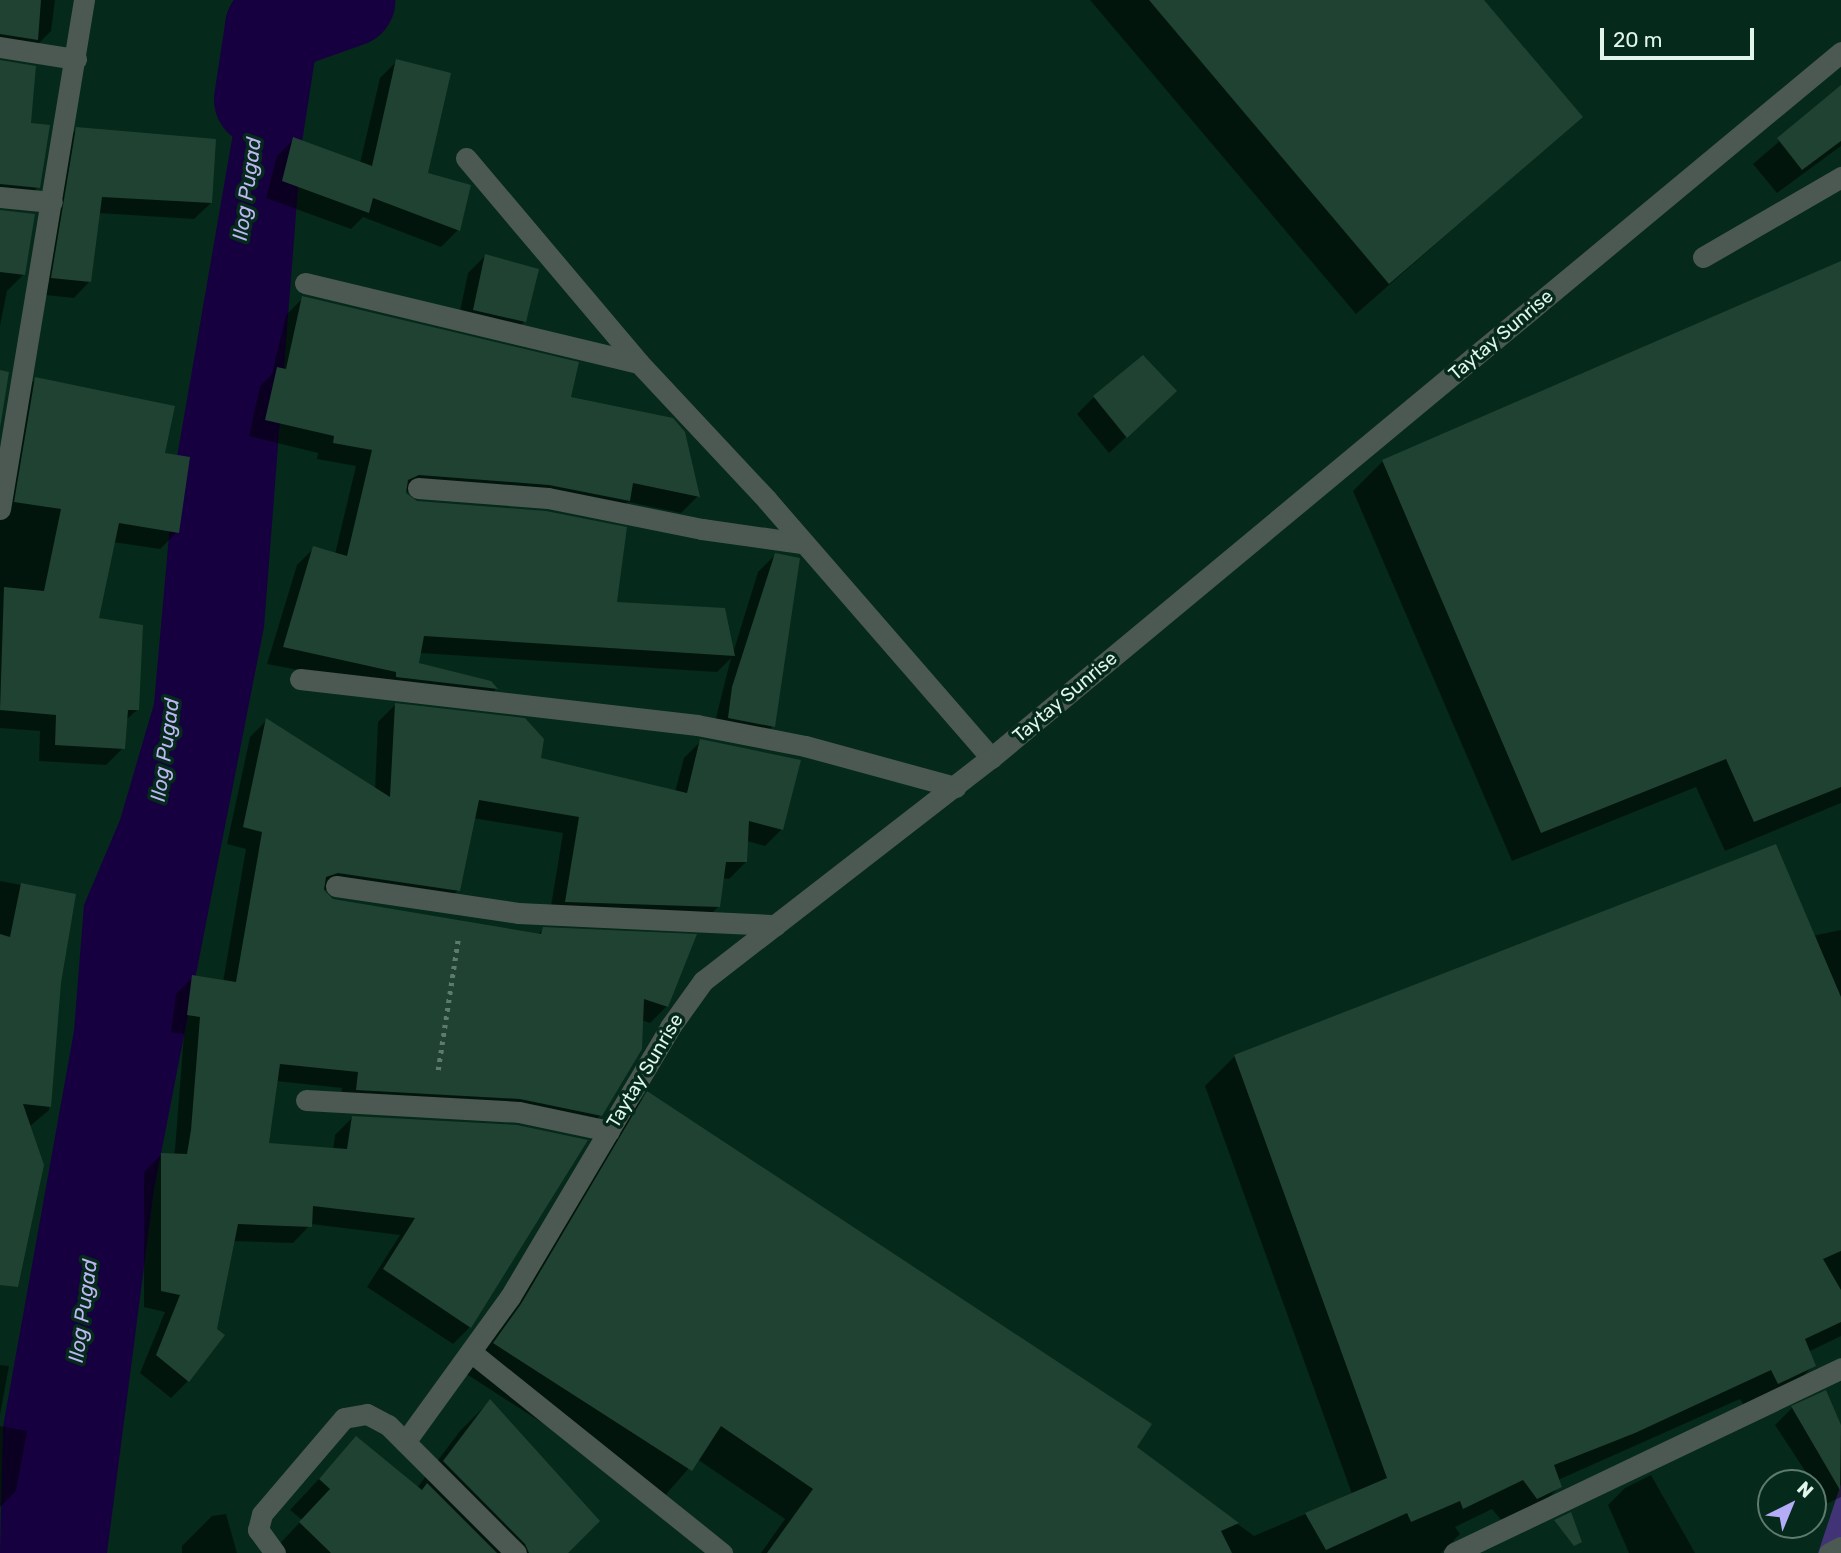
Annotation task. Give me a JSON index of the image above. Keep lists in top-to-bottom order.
{
  "streets": {
    "street": ["Taytay Sunrise"]
  },
  "water": ["Ilog Pugad"],
  "scale_bar": "20 m",
  "north": "top right"
}
